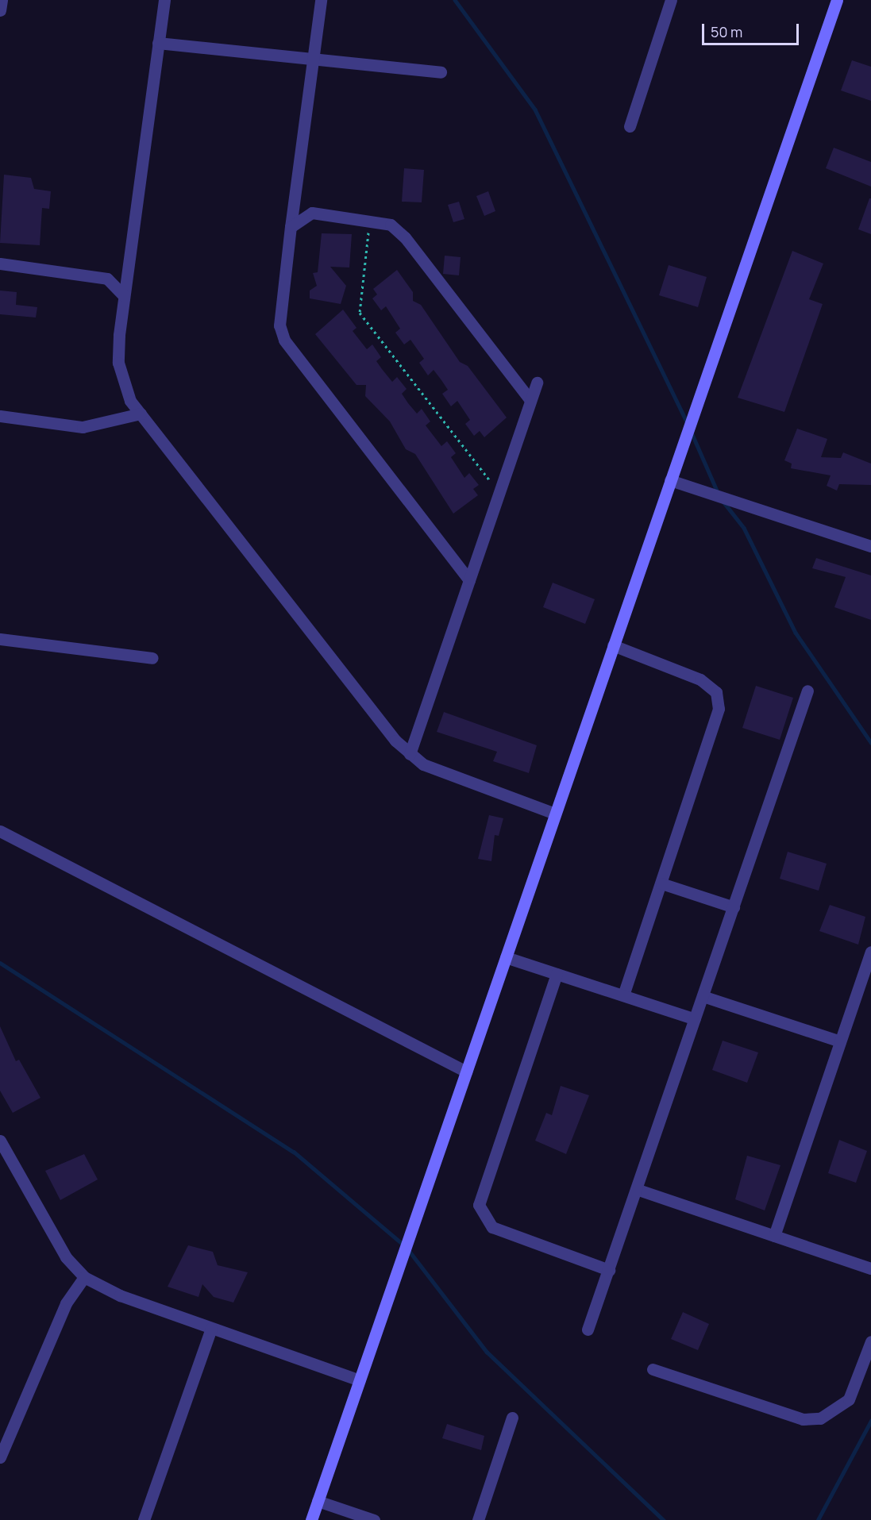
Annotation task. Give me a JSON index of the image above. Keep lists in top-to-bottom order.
{
  "scale_bar": "50 m"
}
